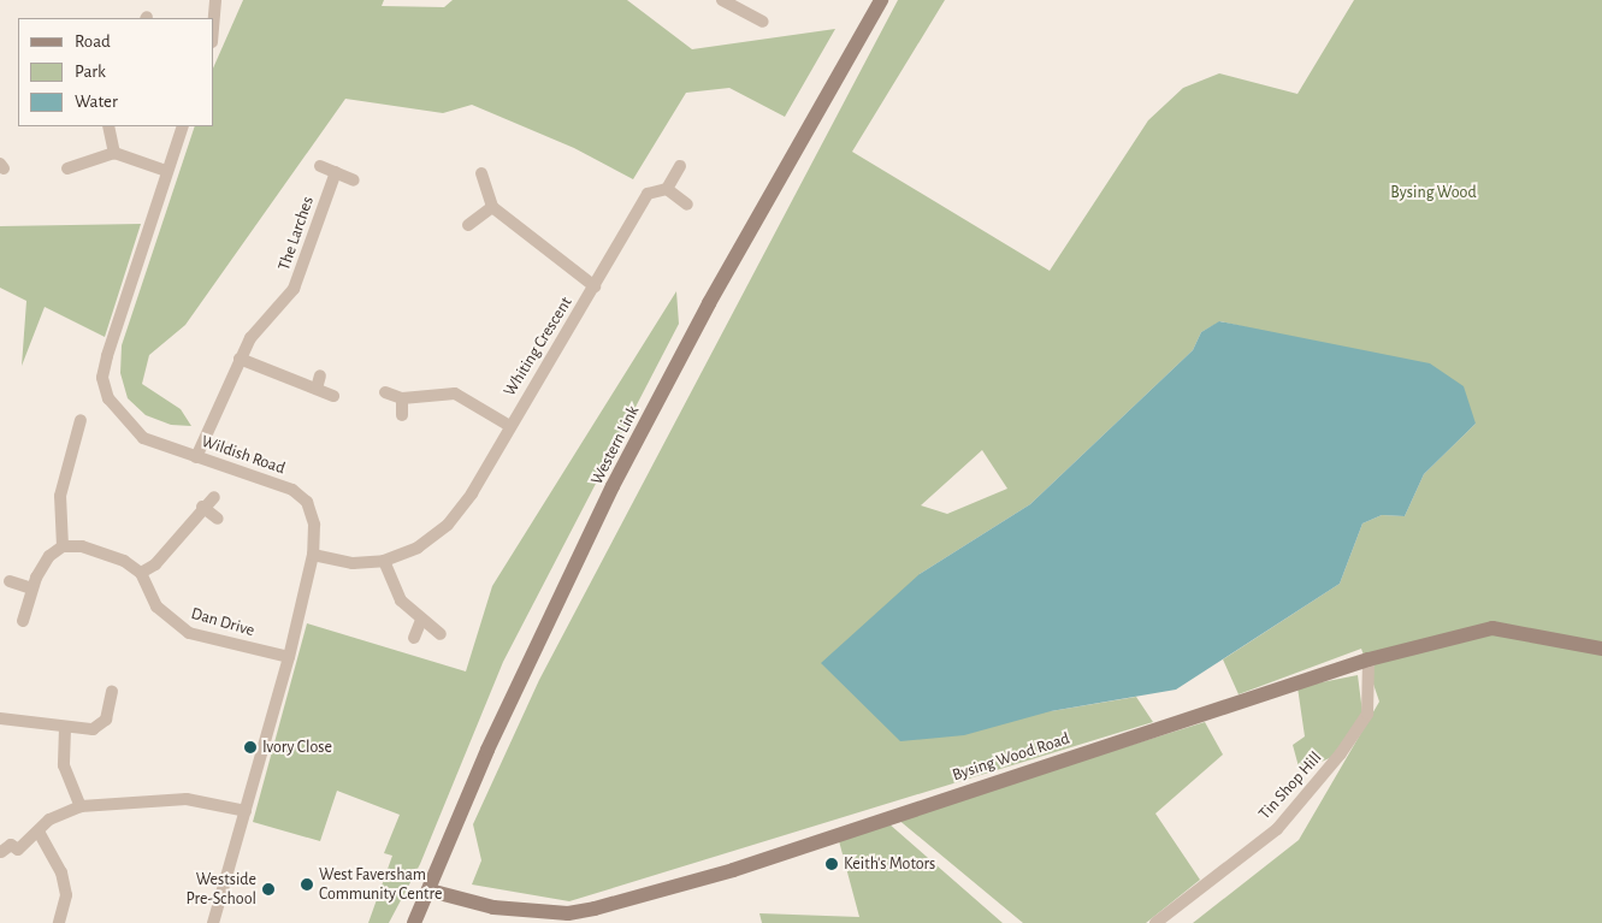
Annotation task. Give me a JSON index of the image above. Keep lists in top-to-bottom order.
{
  "streets": {
    "street": [
      "The Larches",
      "Whiting Crescent",
      "Western Link",
      "Wildish Road",
      "Dan Drive",
      "Bysing Wood Road",
      "Tin Shop Hill"
    ]
  },
  "crossings": [
    ["The Larches", "Wildish Road"],
    ["Whiting Crescent", "Wildish Road"],
    ["Western Link", "Bysing Wood Road"],
    ["Wildish Road", "Dan Drive"],
    ["Bysing Wood Road", "Tin Shop Hill"]
  ],
  "parks": ["Bysing Wood"],
  "places": [
    "Ivory Close",
    "Keith's Motors",
    "West Faversham Community Centre",
    "Westside Pre-School"
  ],
  "legend": ["Road", "Park", "Water"]
}
